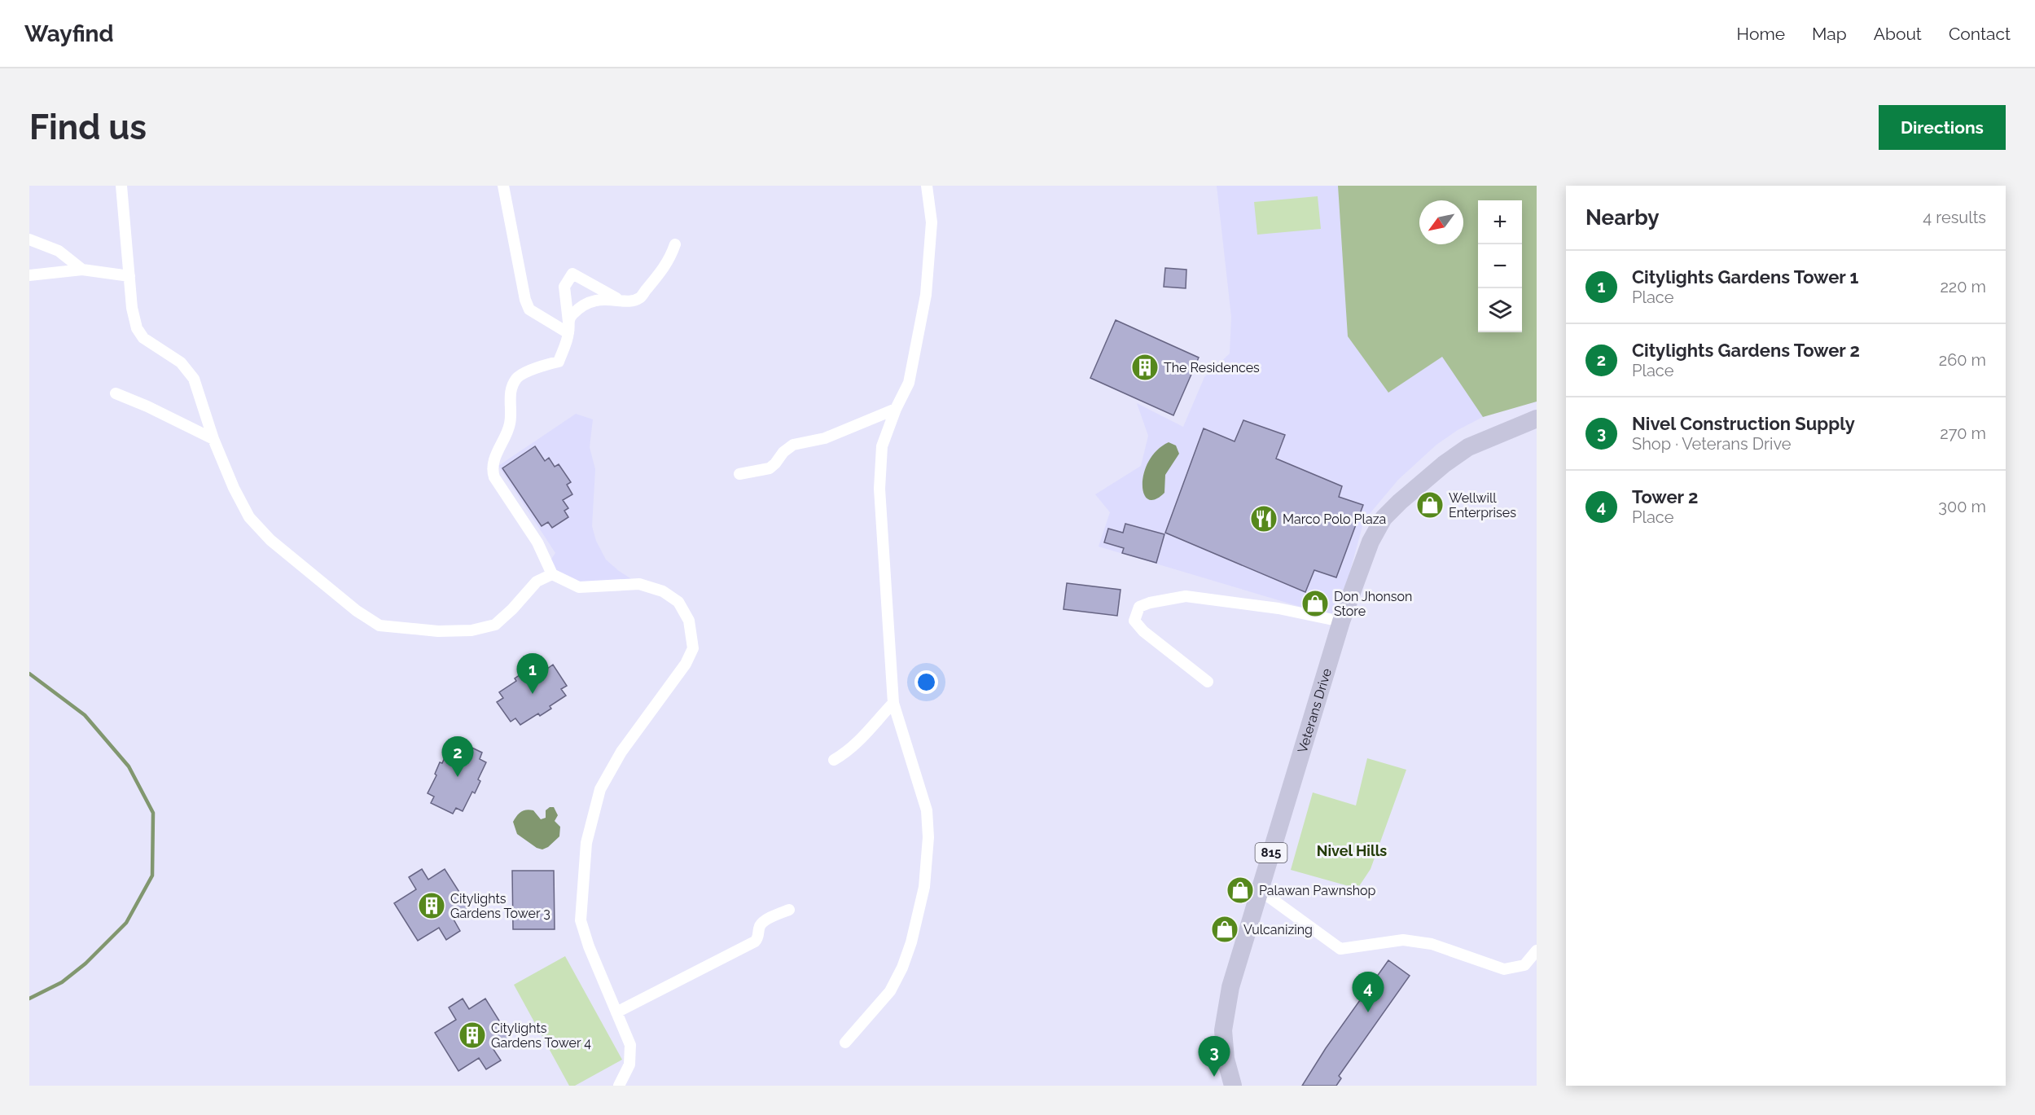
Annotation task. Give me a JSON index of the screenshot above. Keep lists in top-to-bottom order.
{
  "streets": {
    "main road": ["Veterans Drive", "815"]
  },
  "districts": ["Nivel Hills"],
  "places": {
    "building": ["The Residences", "Citylights Gardens Tower 3", "Citylights Gardens Tower 4"],
    "shop": [
      "Wellwill Enterprises",
      "Don Jhonson Store",
      "Palawan Pawnshop",
      "Vulcanizing"
    ],
    "restaurant": ["Marco Polo Plaza"]
  },
  "north": "bottom left",
  "page": {
    "header": "Wayfind",
    "nav": [
      "Home",
      "Map",
      "About",
      "Contact"
    ],
    "buttons": "Directions",
    "title": "Find us",
    "heading": ["Nearby", "4 results"],
    "map_buttons": ["+", "−"],
    "list": [
      {
        "mark": "1",
        "name": "Citylights Gardens Tower 1",
        "note": "Place",
        "value": "220 m"
      },
      {
        "mark": "2",
        "name": "Citylights Gardens Tower 2",
        "note": "Place",
        "value": "260 m"
      },
      {
        "mark": "3",
        "name": "Nivel Construction Supply",
        "note": "Shop · Veterans Drive",
        "value": "270 m"
      },
      {
        "mark": "4",
        "name": "Tower 2",
        "note": "Place",
        "value": "300 m"
      }
    ],
    "pins": [
      "1",
      "2",
      "4",
      "3"
    ]
  }
}
